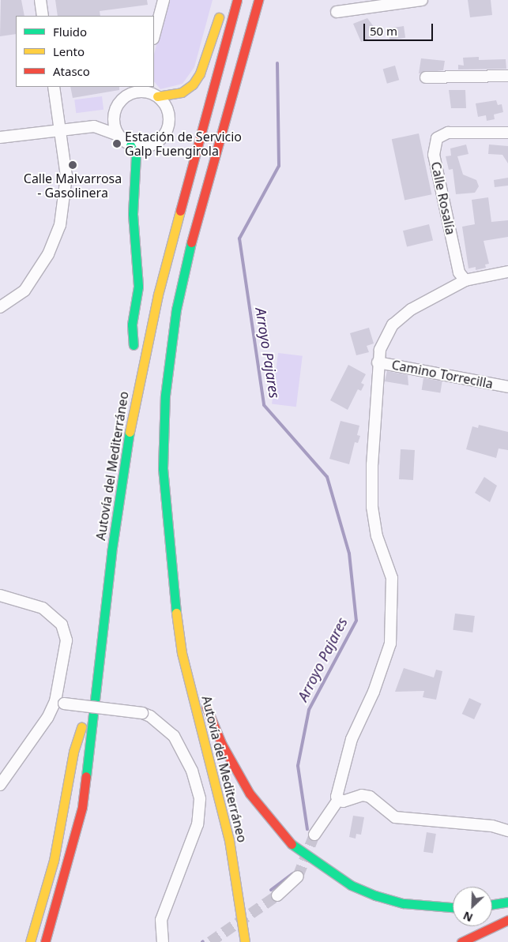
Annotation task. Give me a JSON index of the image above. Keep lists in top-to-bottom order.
{
  "streets": {
    "highway": ["Autovía del Mediterráneo"],
    "street": ["Calle Rosalía", "Camino Torrecilla"]
  },
  "water": ["Arroyo Pajares"],
  "places": ["Estación de Servicio Galp Fuengirola", "Calle Malvarrosa - Gasolinera"],
  "legend": ["Fluido", "Lento", "Atasco"],
  "scale_bar": "50 m",
  "north": "bottom left"
}
